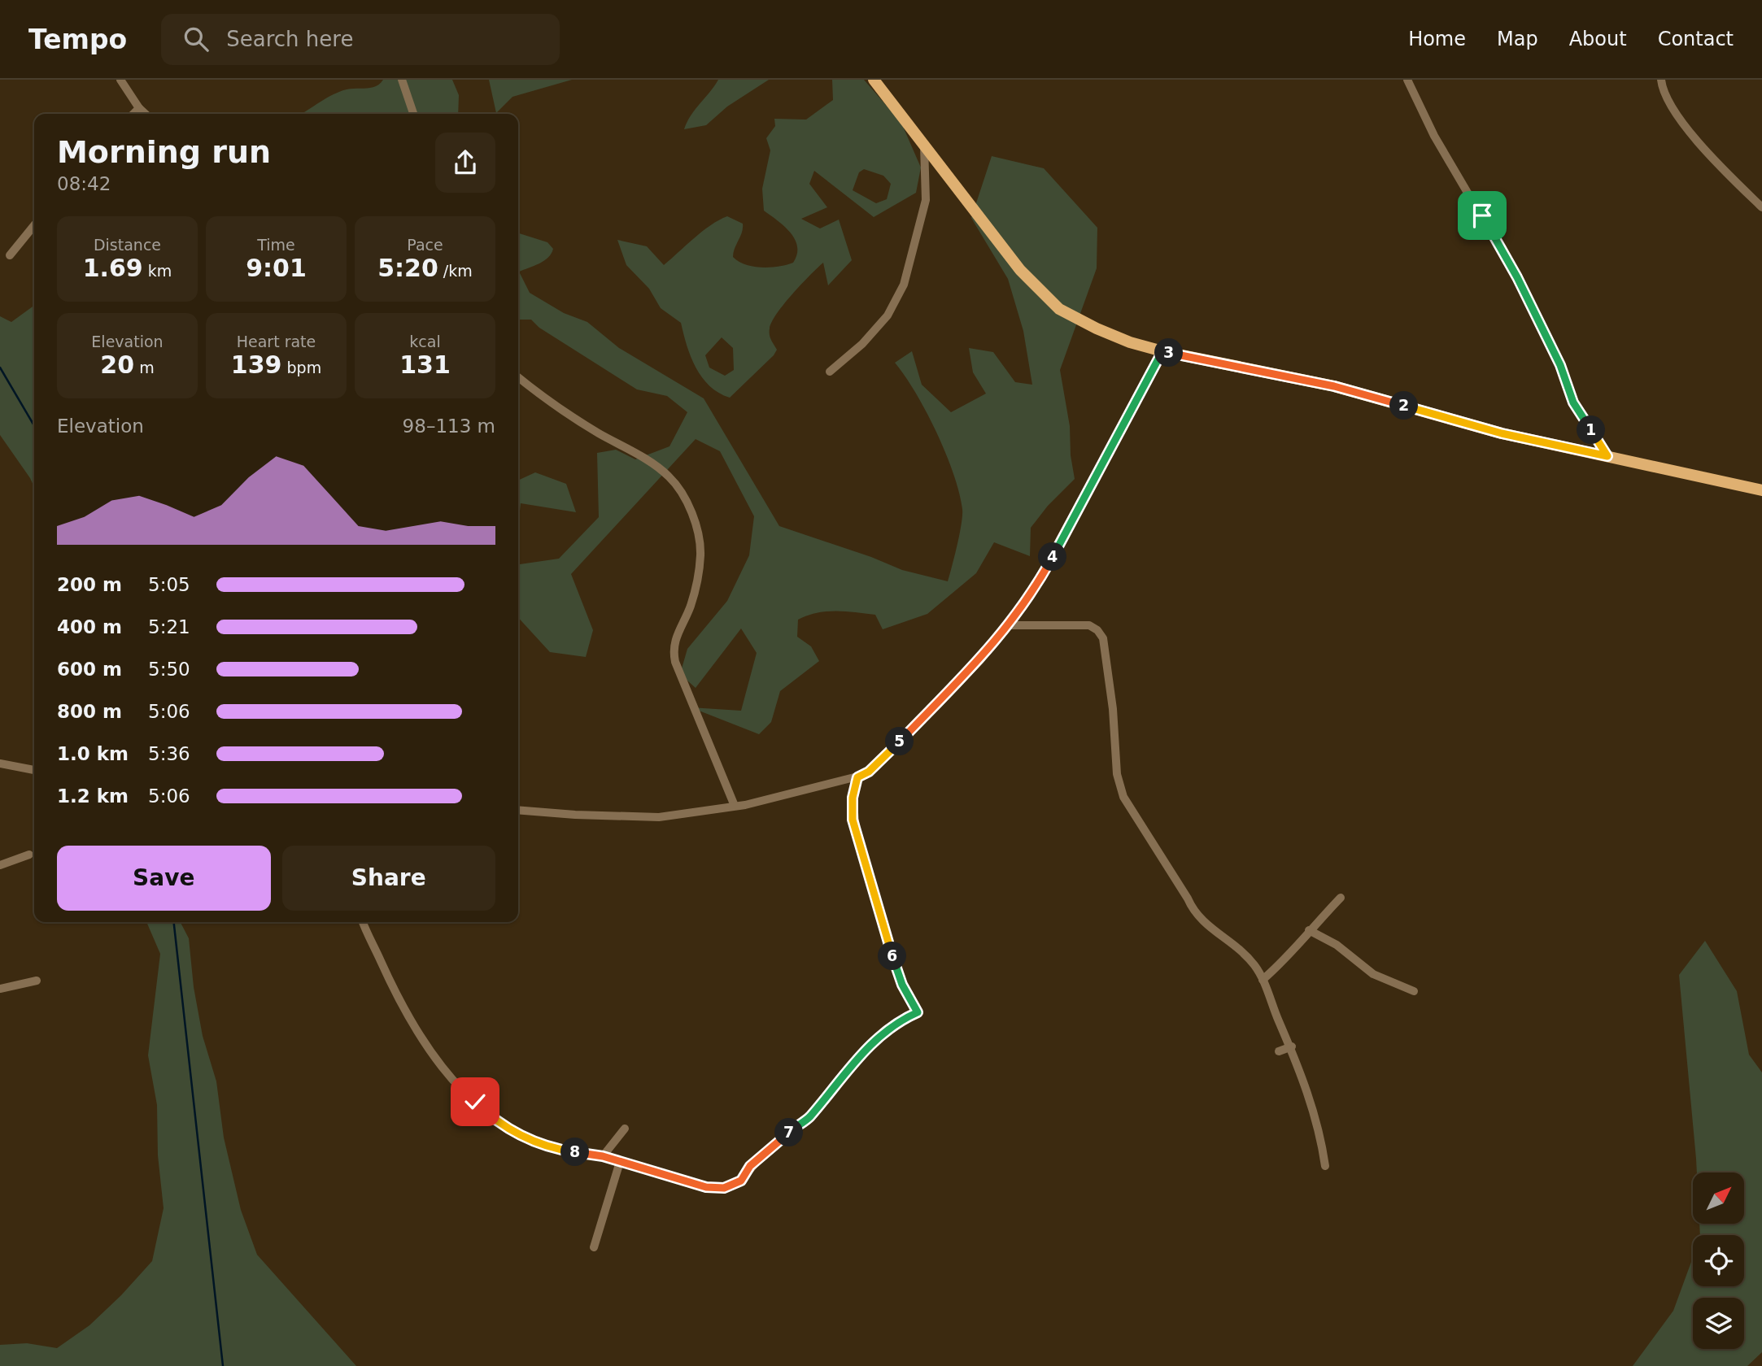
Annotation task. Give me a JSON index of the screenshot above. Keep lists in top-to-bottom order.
{
  "north": "top right",
  "page": {
    "header": "Tempo",
    "search": "Search here",
    "nav": [
      "Home",
      "Map",
      "About",
      "Contact"
    ],
    "heading": ["Morning run", "08:42"],
    "stats": [
      ["Distance", "1.69 km"],
      ["Time", "9:01"],
      ["Pace", "5:20 /km"],
      ["Elevation", "20 m"],
      ["Heart rate", "139 bpm"],
      ["kcal", "131"]
    ],
    "pins": [
      "3",
      "2",
      "1",
      "4",
      "5",
      "6",
      "7",
      "8"
    ],
    "chart": ["Elevation", "98–113 m"],
    "list": [
      {
        "name": "200 m",
        "note": "5:05"
      },
      {
        "name": "400 m",
        "note": "5:21"
      },
      {
        "name": "600 m",
        "note": "5:50"
      },
      {
        "name": "800 m",
        "note": "5:06"
      },
      {
        "name": "1.0 km",
        "note": "5:36"
      },
      {
        "name": "1.2 km",
        "note": "5:06"
      }
    ],
    "buttons": ["Save", "Share"]
  }
}
